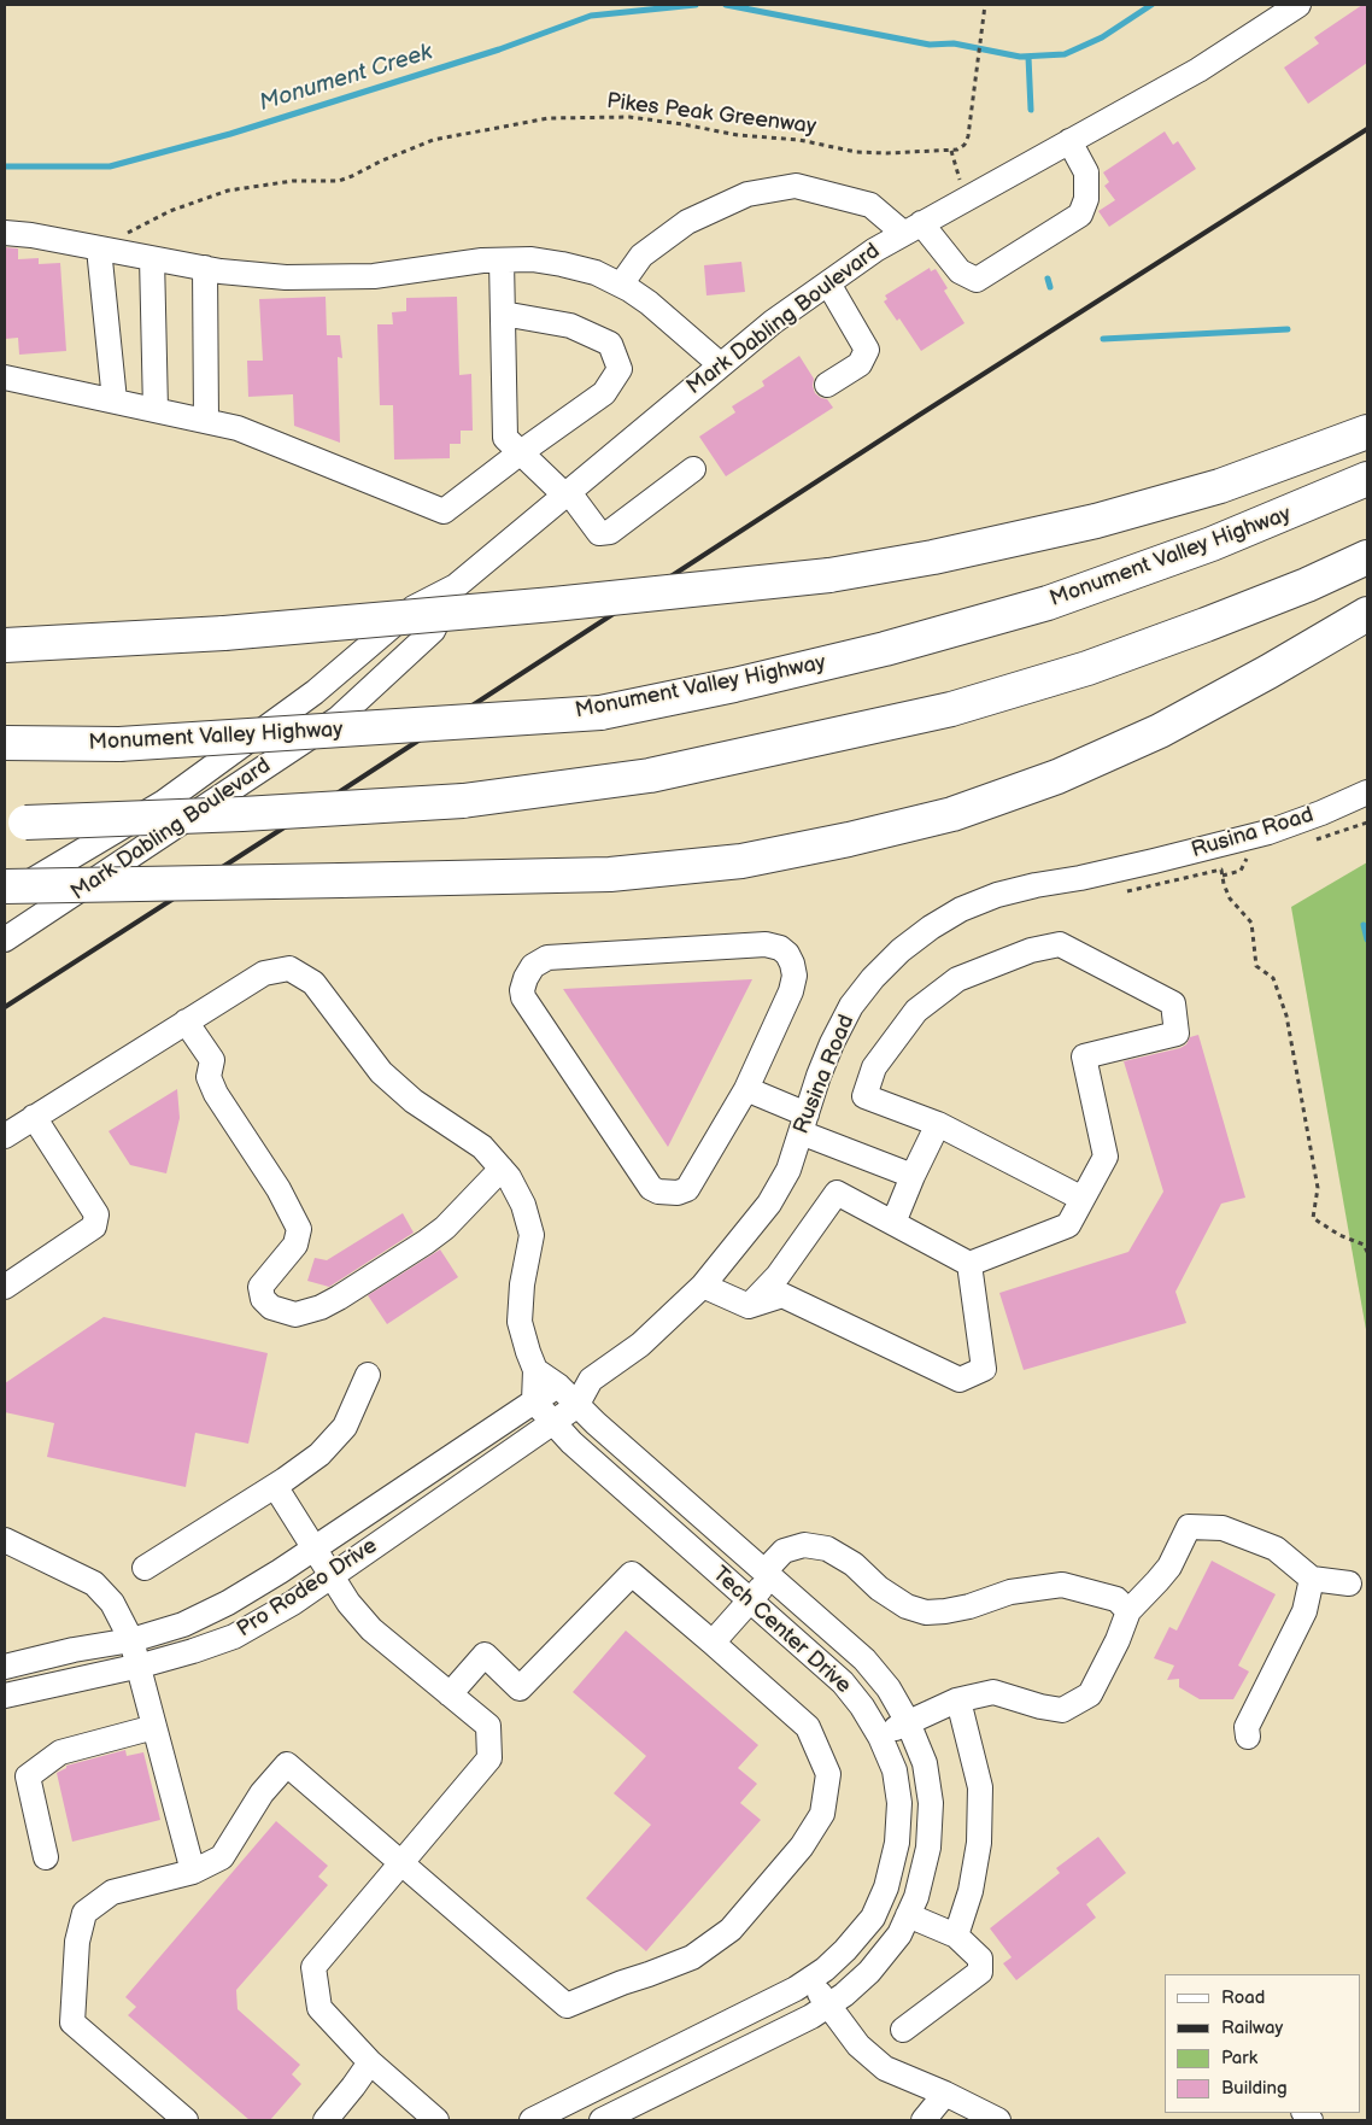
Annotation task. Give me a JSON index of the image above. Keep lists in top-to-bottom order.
{
  "streets": {
    "highway": ["Monument Valley Highway"],
    "street": [
      "Mark Dabling Boulevard",
      "Rusina Road",
      "Pro Rodeo Drive",
      "Tech Center Drive"
    ],
    "path": ["Pikes Peak Greenway"]
  },
  "crossings": [
    ["Rusina Road", "Pro Rodeo Drive"],
    ["Rusina Road", "Tech Center Drive"],
    ["Pro Rodeo Drive", "Tech Center Drive"]
  ],
  "water": ["Monument Creek"],
  "legend": [
    "Road",
    "Railway",
    "Park",
    "Building"
  ]
}
